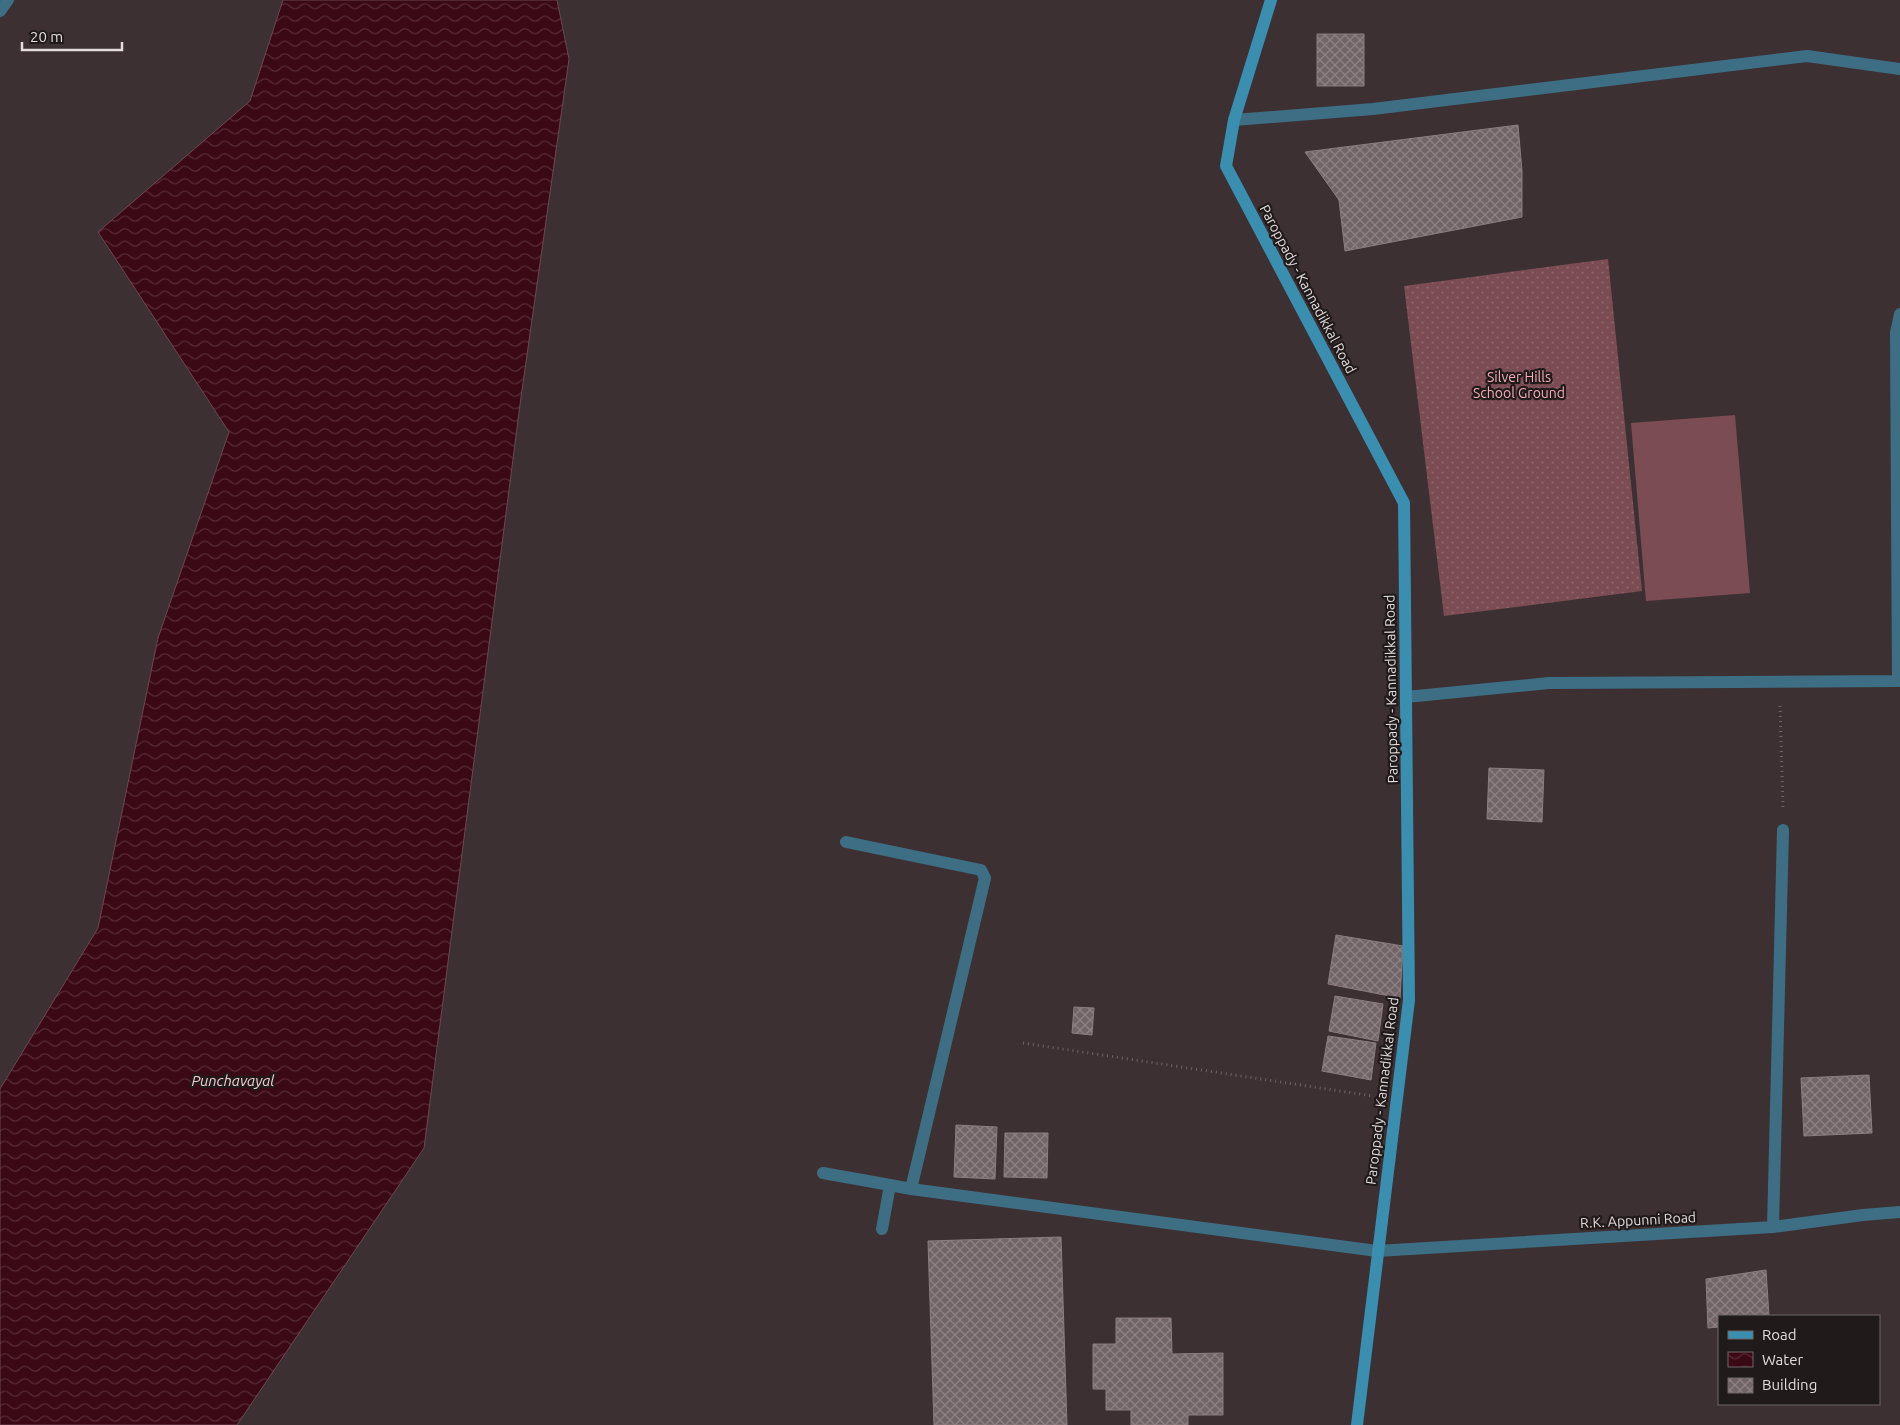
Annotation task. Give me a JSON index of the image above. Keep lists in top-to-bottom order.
{
  "streets": {
    "main road": ["Paroppady - Kannadikkal Road"],
    "street": ["R.K. Appunni Road"]
  },
  "crossings": [
    ["Paroppady - Kannadikkal Road", "R.K. Appunni Road"]
  ],
  "water": ["Punchavayal"],
  "parks": ["Silver Hills School Ground"],
  "legend": ["Road", "Water", "Building"],
  "scale_bar": "20 m"
}
